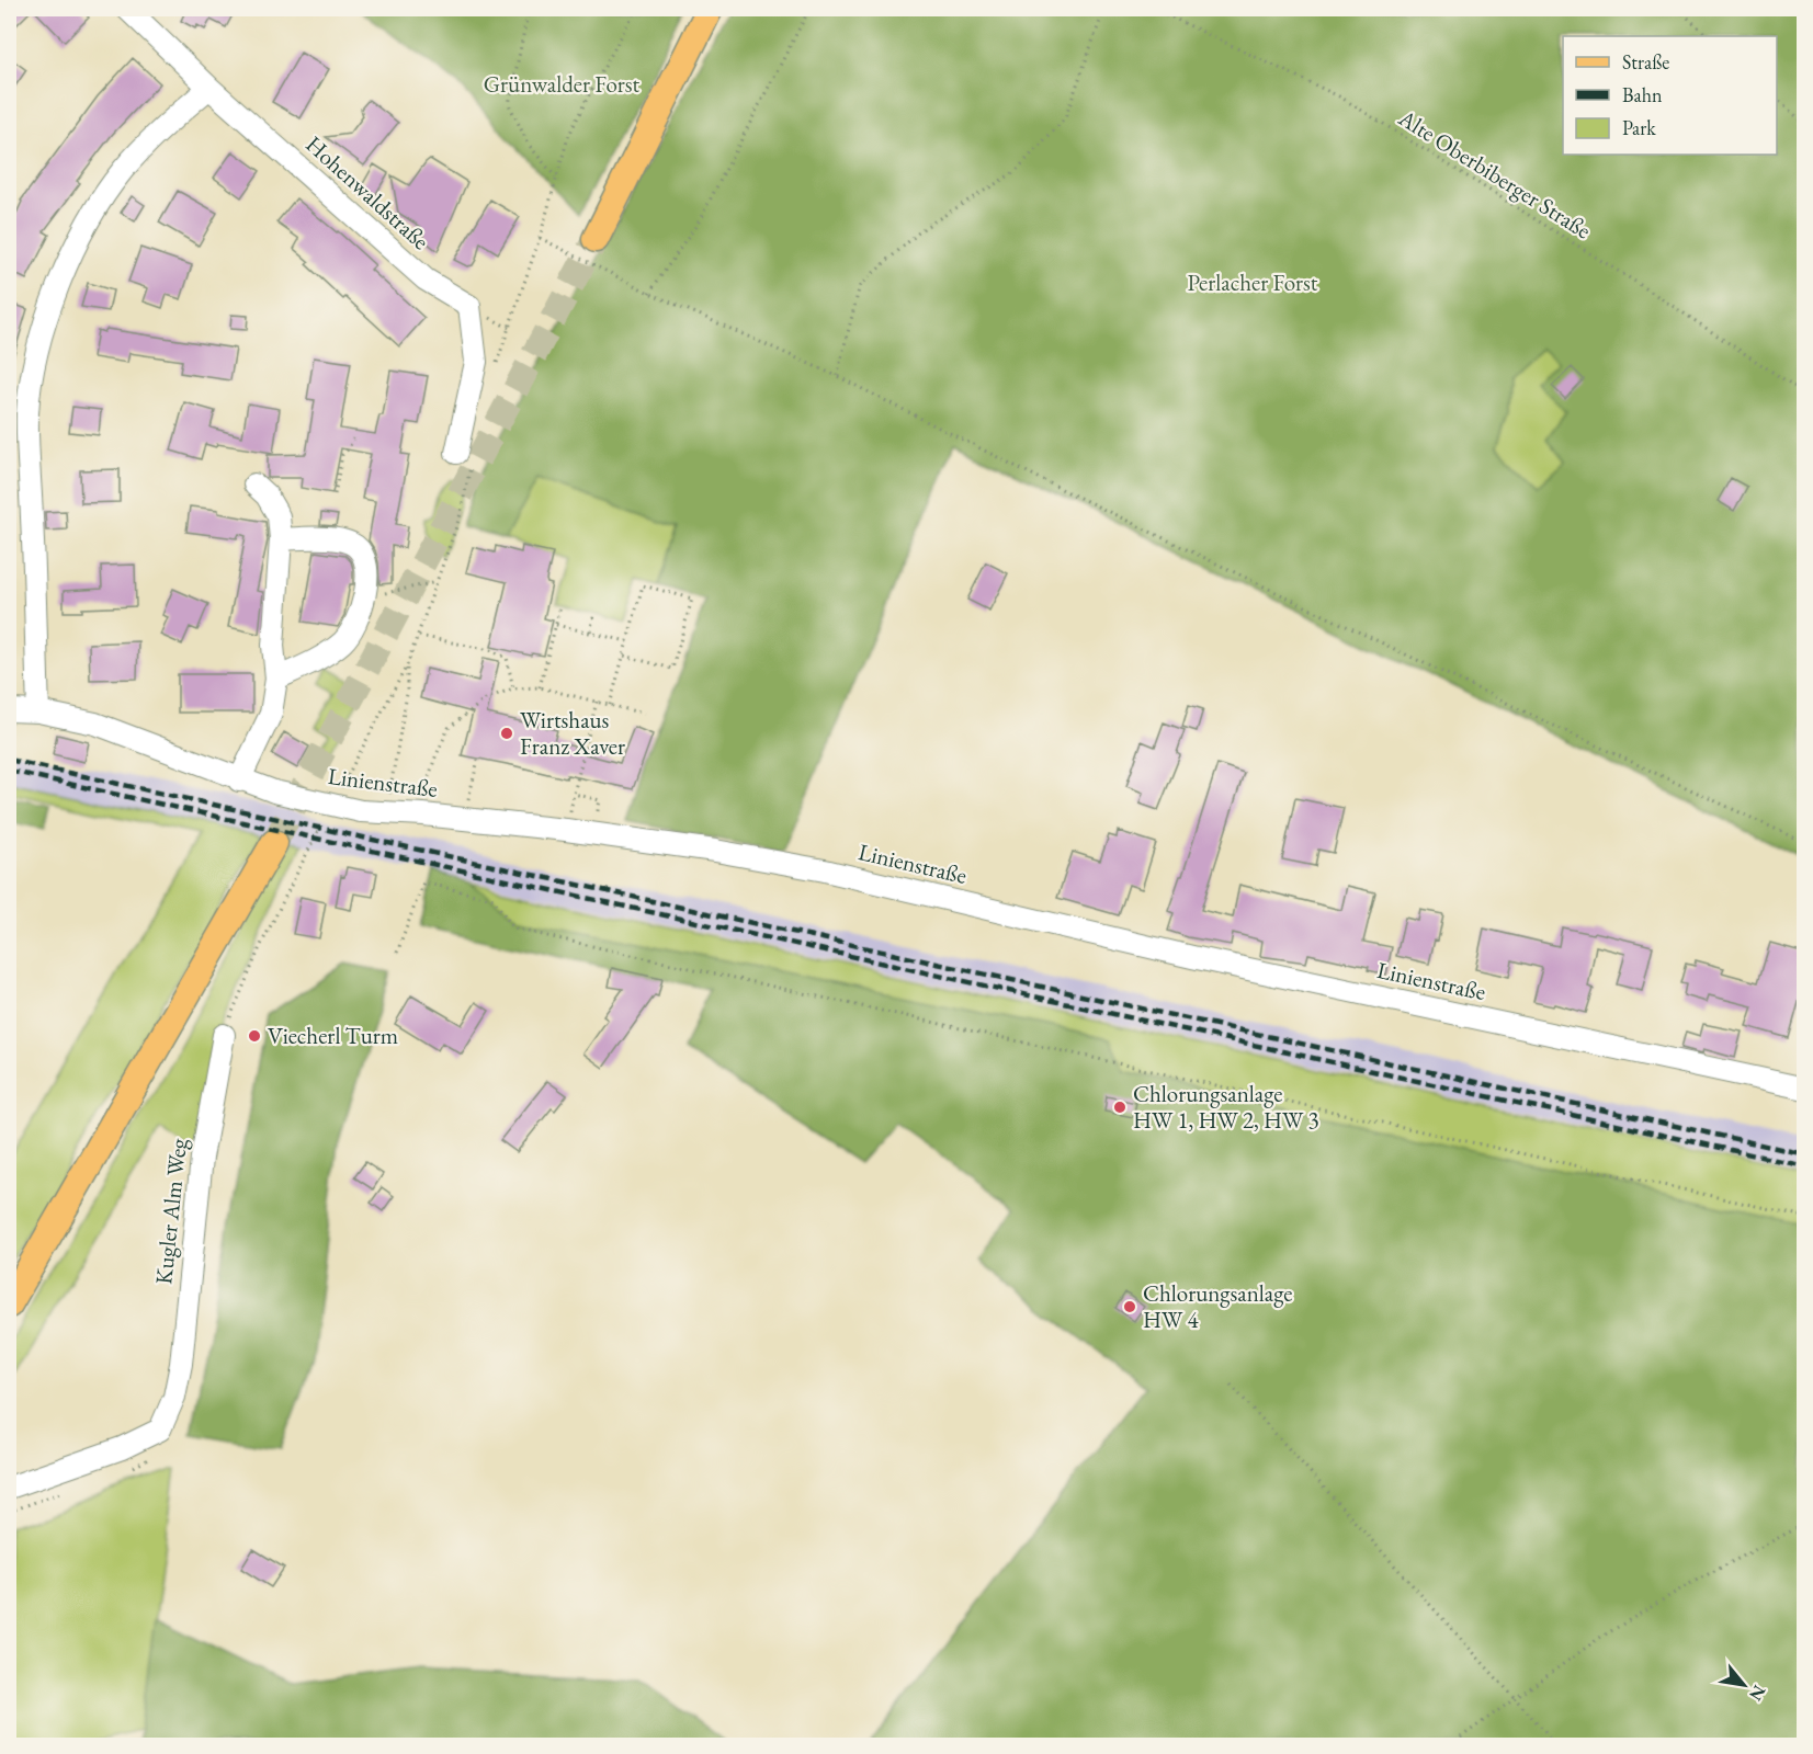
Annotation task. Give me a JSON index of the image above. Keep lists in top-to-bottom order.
{
  "streets": {
    "street": ["Hohenwaldstraße", "Linienstraße", "Kugler Alm Weg"],
    "path": ["Alte Oberbiberger Straße"]
  },
  "parks": ["Grünwalder Forst", "Perlacher Forst"],
  "places": [
    "Wirtshaus Franz Xaver",
    "Viecherl Turm",
    "Chlorungsanlage HW 1, HW 2, HW 3",
    "Chlorungsanlage HW 4"
  ],
  "legend": ["Straße", "Bahn", "Park"],
  "north": "bottom right"
}
